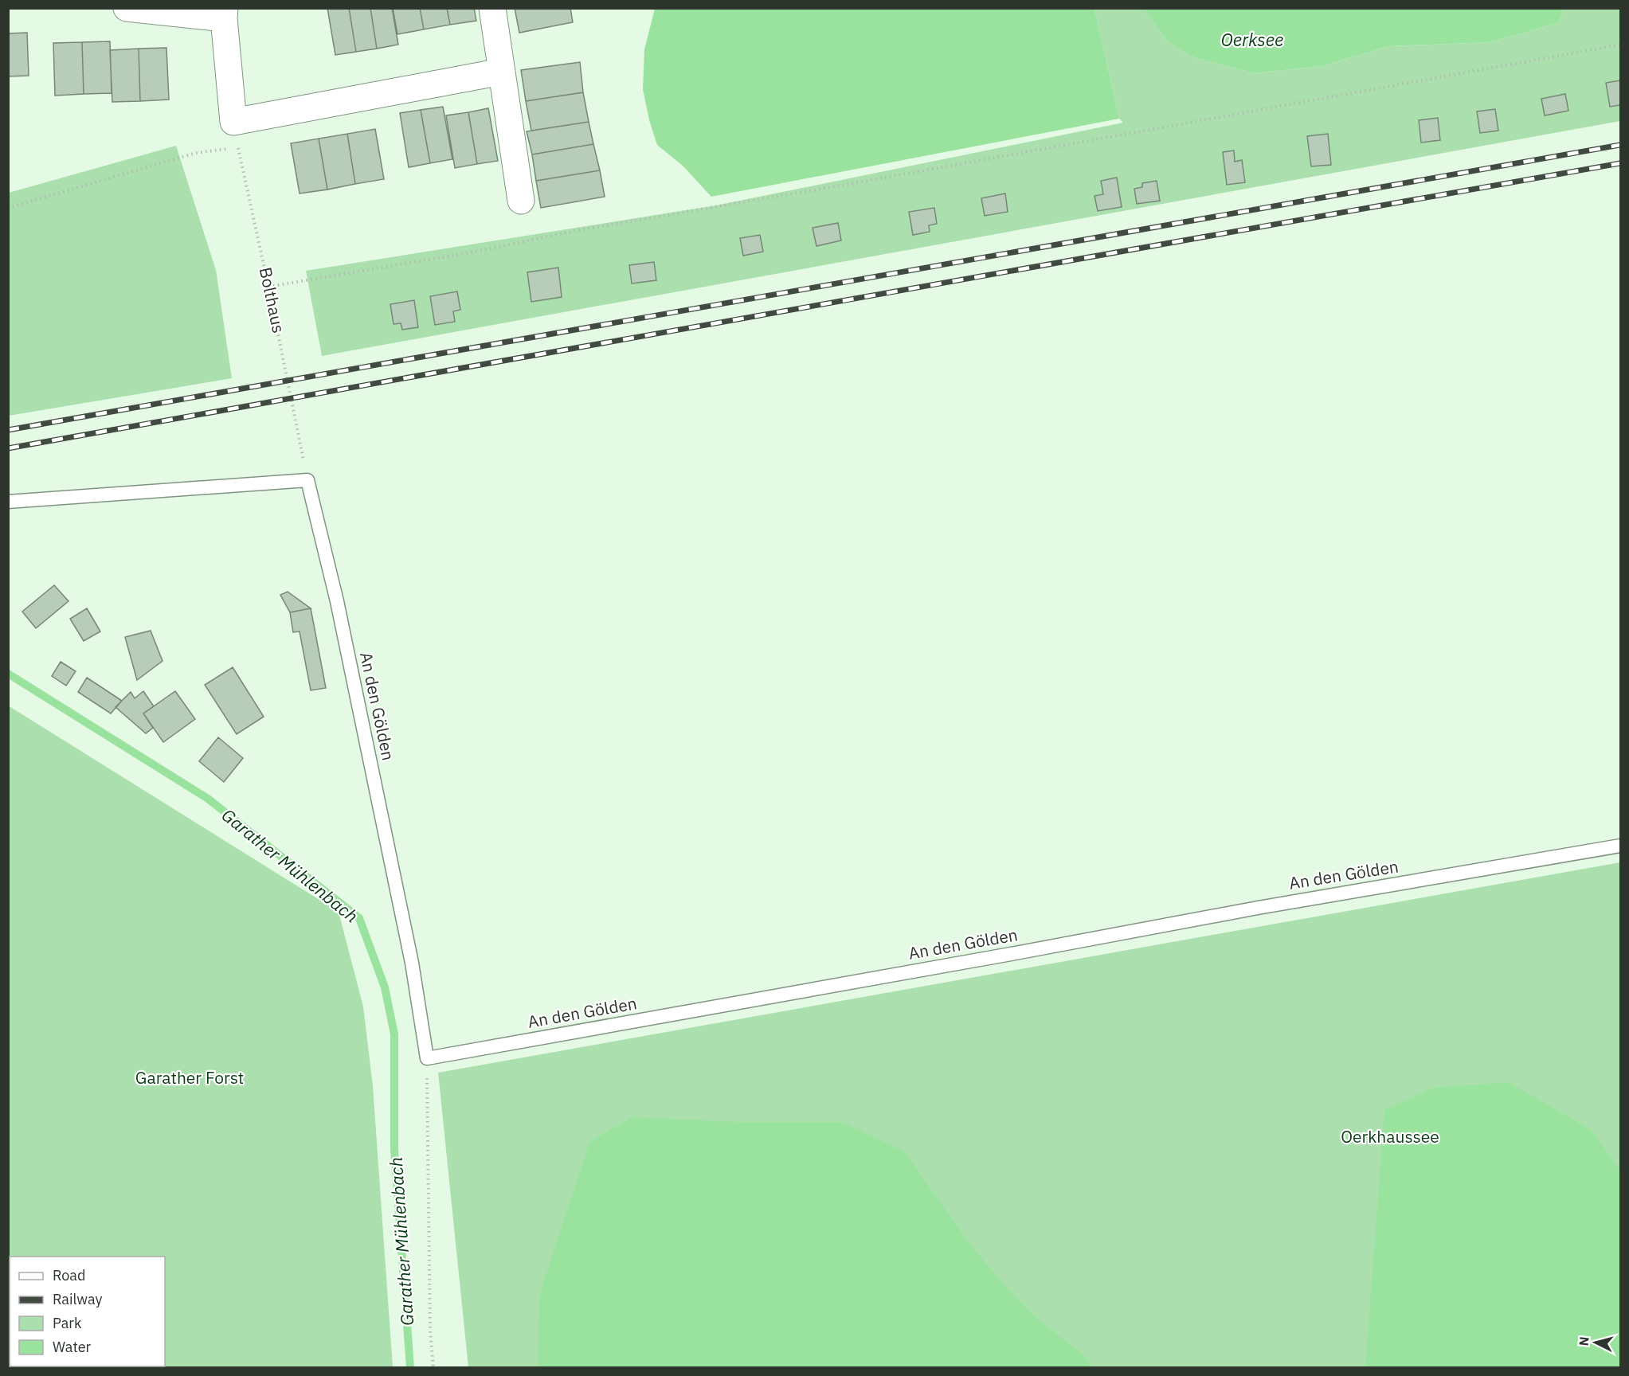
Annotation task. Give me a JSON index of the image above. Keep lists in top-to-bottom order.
{
  "streets": {
    "lane": ["An den Gölden"],
    "path": ["Bolthaus"]
  },
  "crossings": [
    ["Bolthaus", "An den Gölden"]
  ],
  "water": ["Oerksee", "Garather Mühlenbach"],
  "parks": ["Garather Forst", "Oerkhaussee"],
  "legend": [
    "Road",
    "Railway",
    "Park",
    "Water"
  ],
  "north": "left"
}
